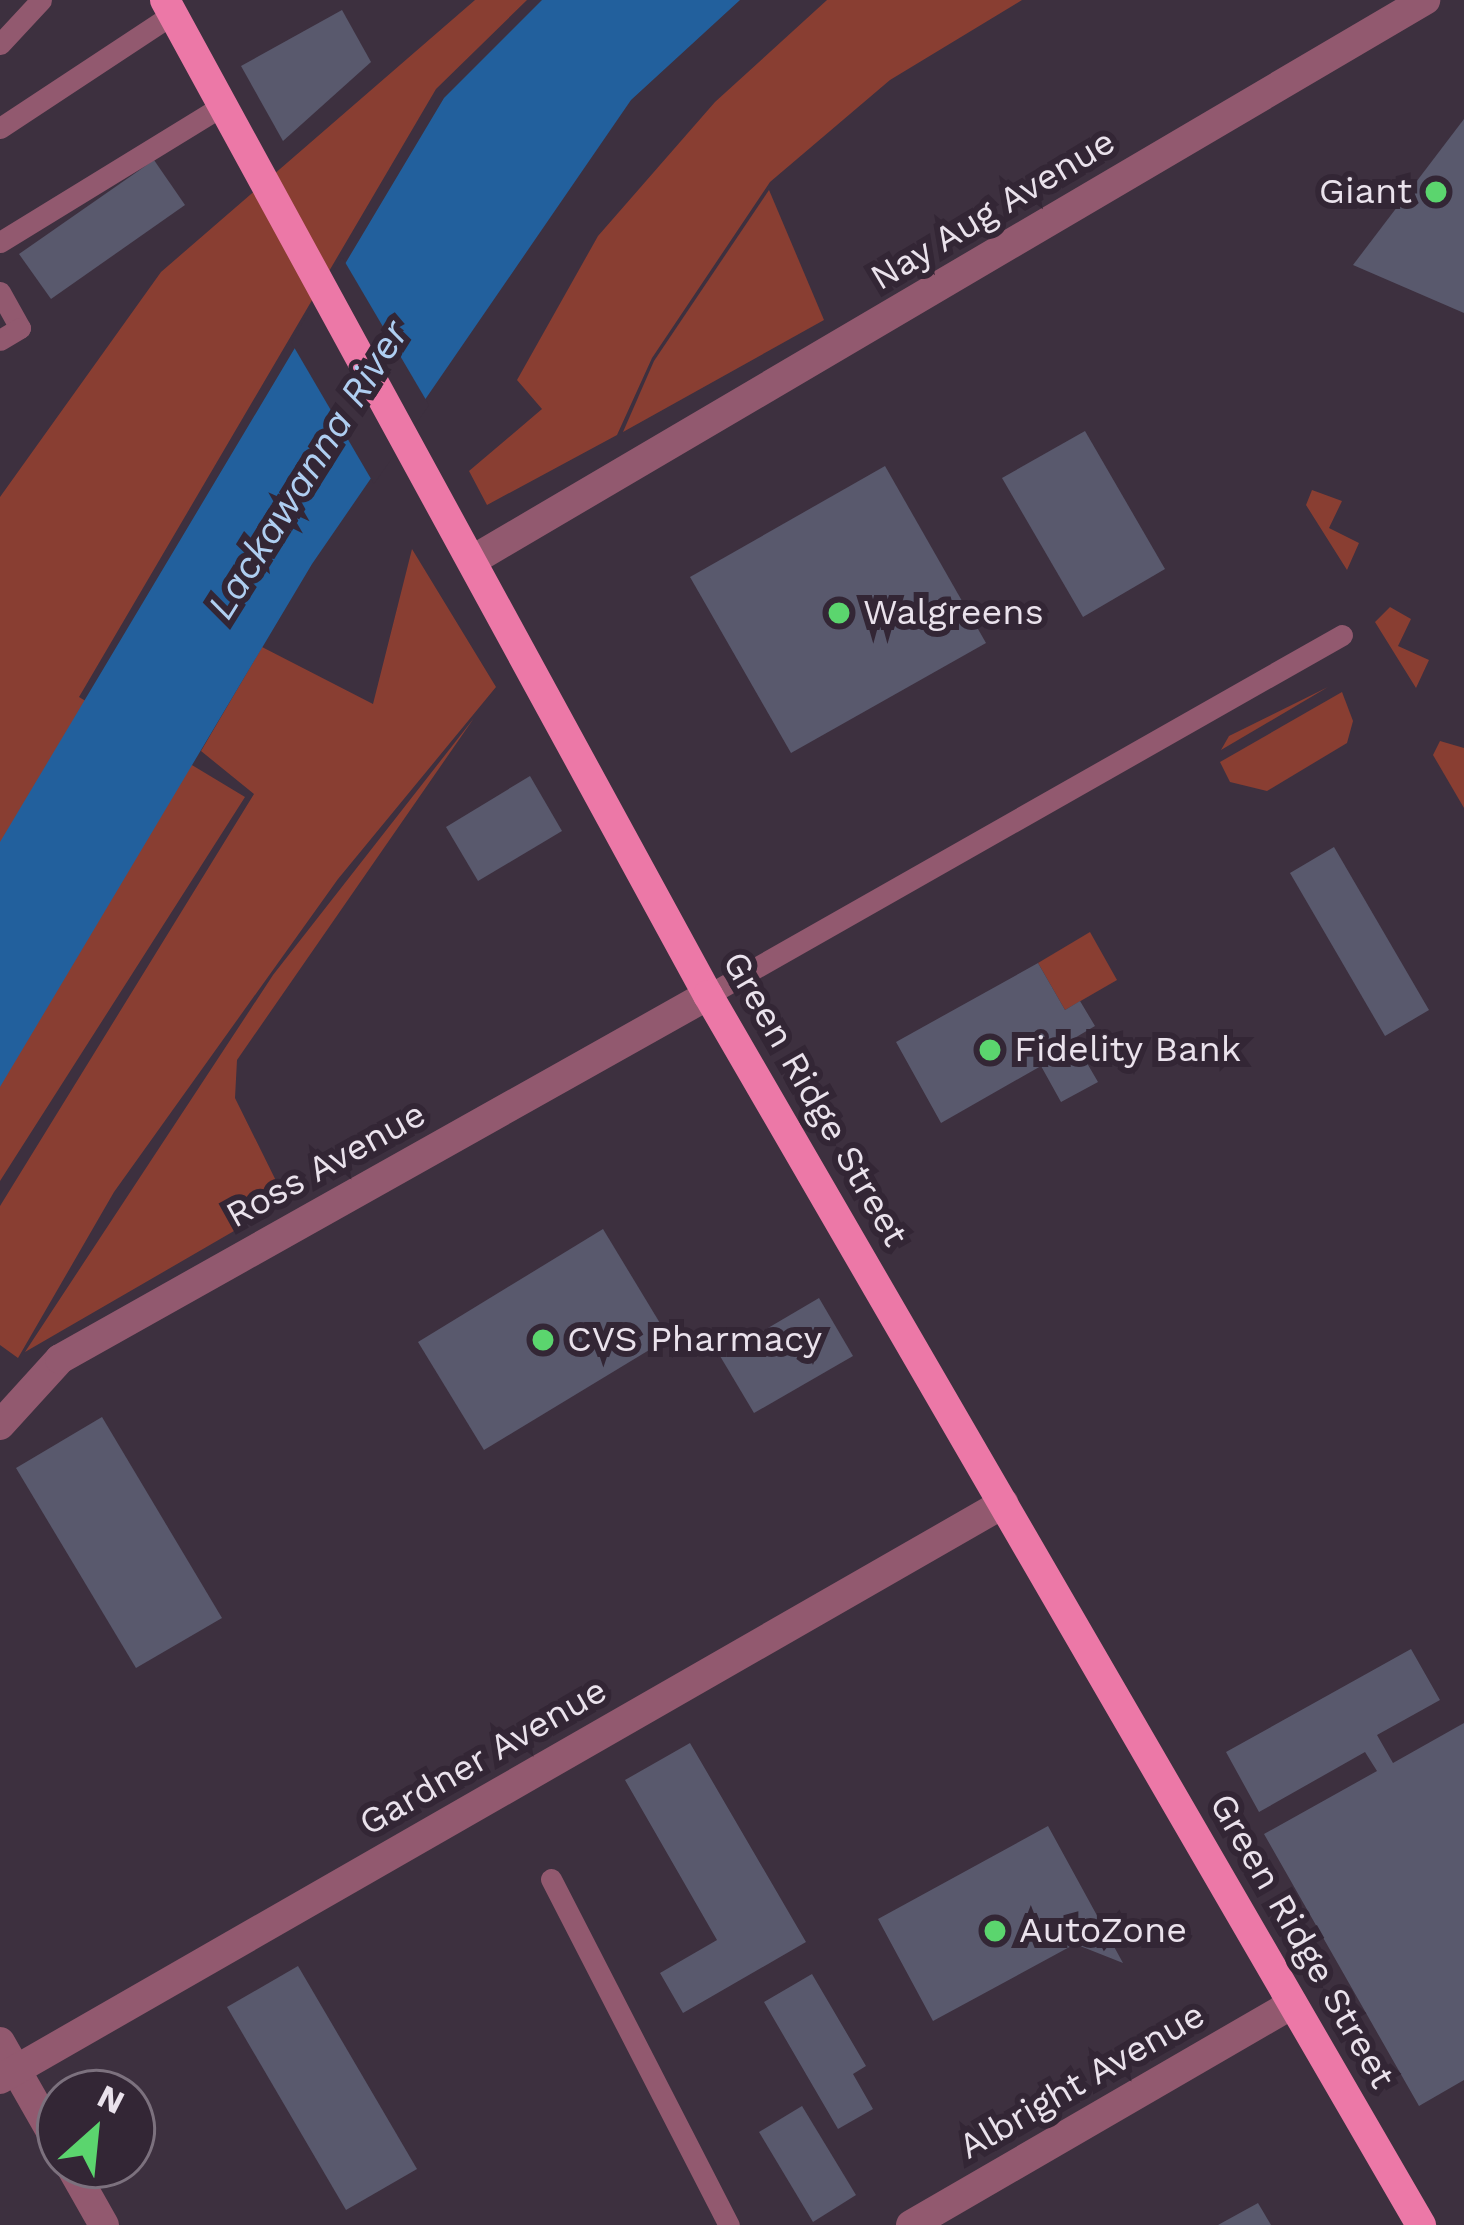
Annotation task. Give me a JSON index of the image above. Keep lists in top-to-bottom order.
{
  "streets": {
    "main road": ["Green Ridge Street"],
    "street": [
      "Nay Aug Avenue",
      "Ross Avenue",
      "Gardner Avenue",
      "Albright Avenue"
    ]
  },
  "crossings": [
    ["Nay Aug Avenue", "Green Ridge Street"],
    ["Green Ridge Street", "Ross Avenue"],
    ["Green Ridge Street", "Gardner Avenue"],
    ["Green Ridge Street", "Albright Avenue"]
  ],
  "water": ["Lackawanna River"],
  "places": [
    "Giant",
    "Walgreens",
    "Fidelity Bank",
    "CVS Pharmacy",
    "AutoZone"
  ],
  "north": "top right"
}
